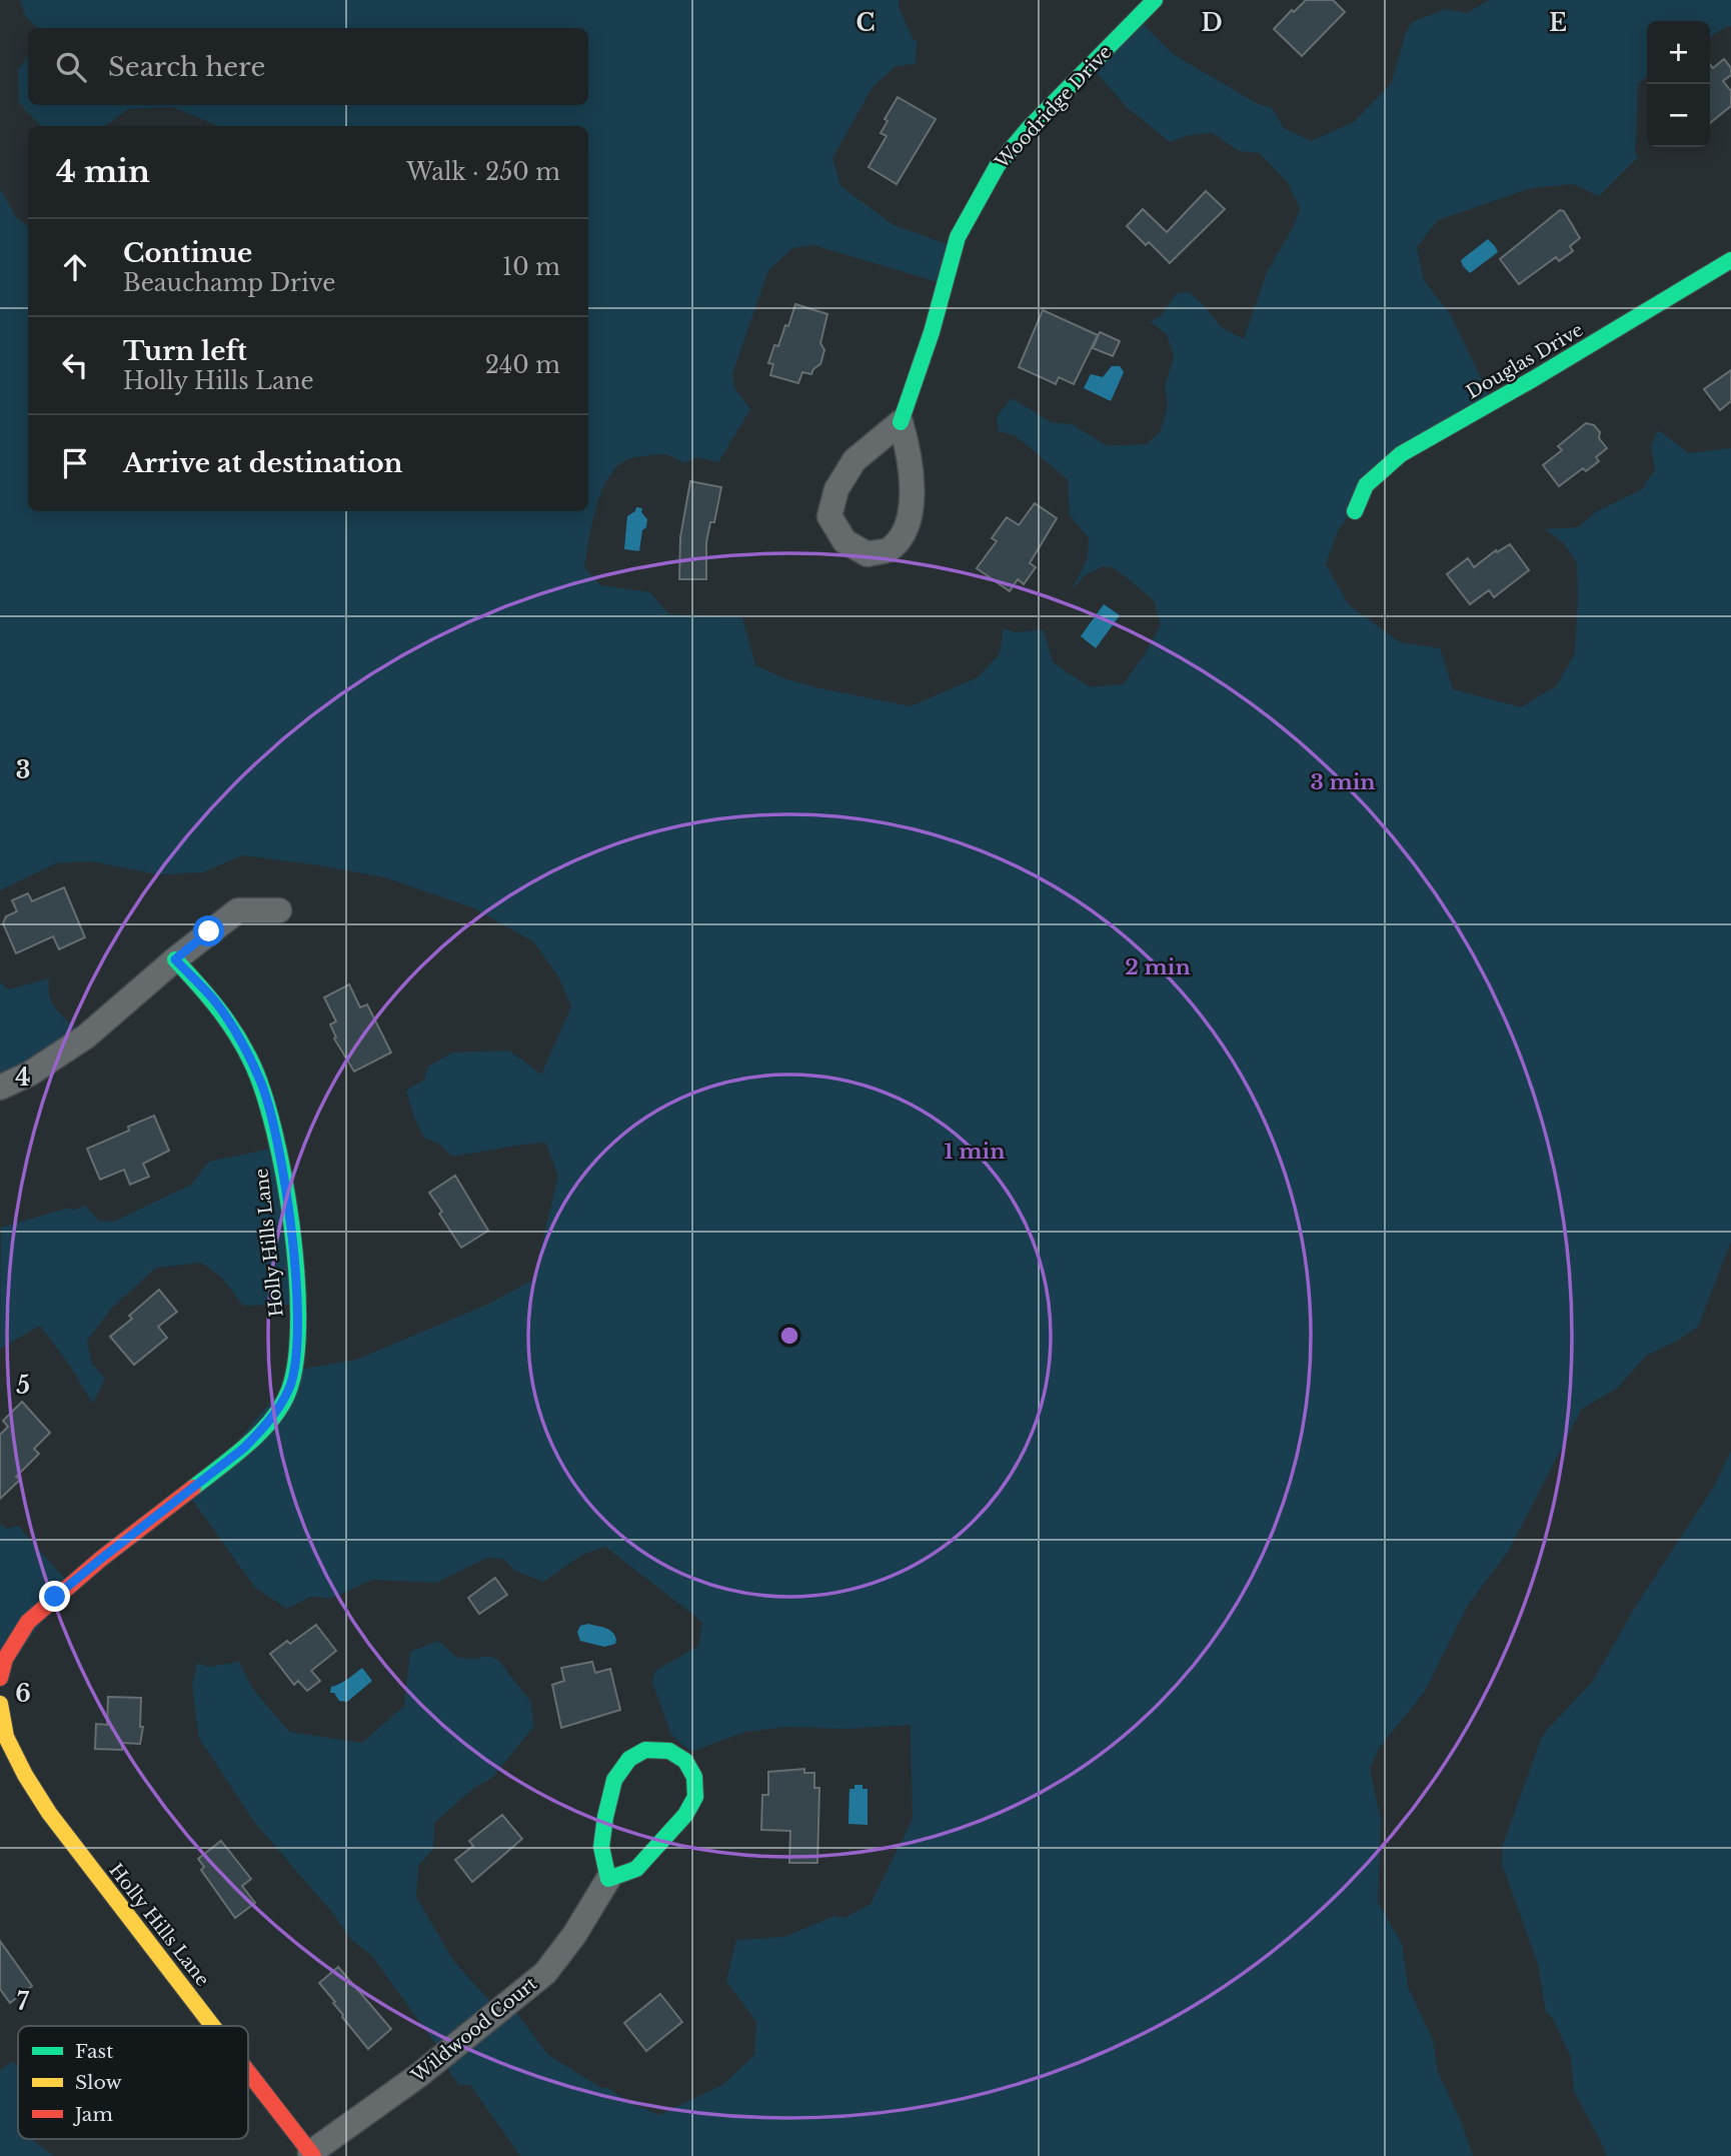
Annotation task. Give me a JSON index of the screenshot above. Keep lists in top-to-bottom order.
{
  "streets": {
    "street": [
      "Woodridge Drive",
      "Douglas Drive",
      "Holly Hills Lane",
      "Wildwood Court"
    ]
  },
  "crossings": [
    ["Holly Hills Lane", "Wildwood Court"]
  ],
  "legend": ["Fast", "Slow", "Jam"],
  "page": {
    "map_buttons": ["+", "−"],
    "search": "Search here",
    "heading": ["4 min", "Walk · 250 m"],
    "list": [
      ["Continue", "Beauchamp Drive", "10 m"],
      ["Turn left", "Holly Hills Lane", "240 m"],
      "Arrive at destination"
    ]
  },
  "grid": {
    "columns": ["C", "D", "E"],
    "rows": [
      "3",
      "4",
      "5",
      "6",
      "7"
    ]
  },
  "rings": ["3 min", "2 min", "1 min"]
}
